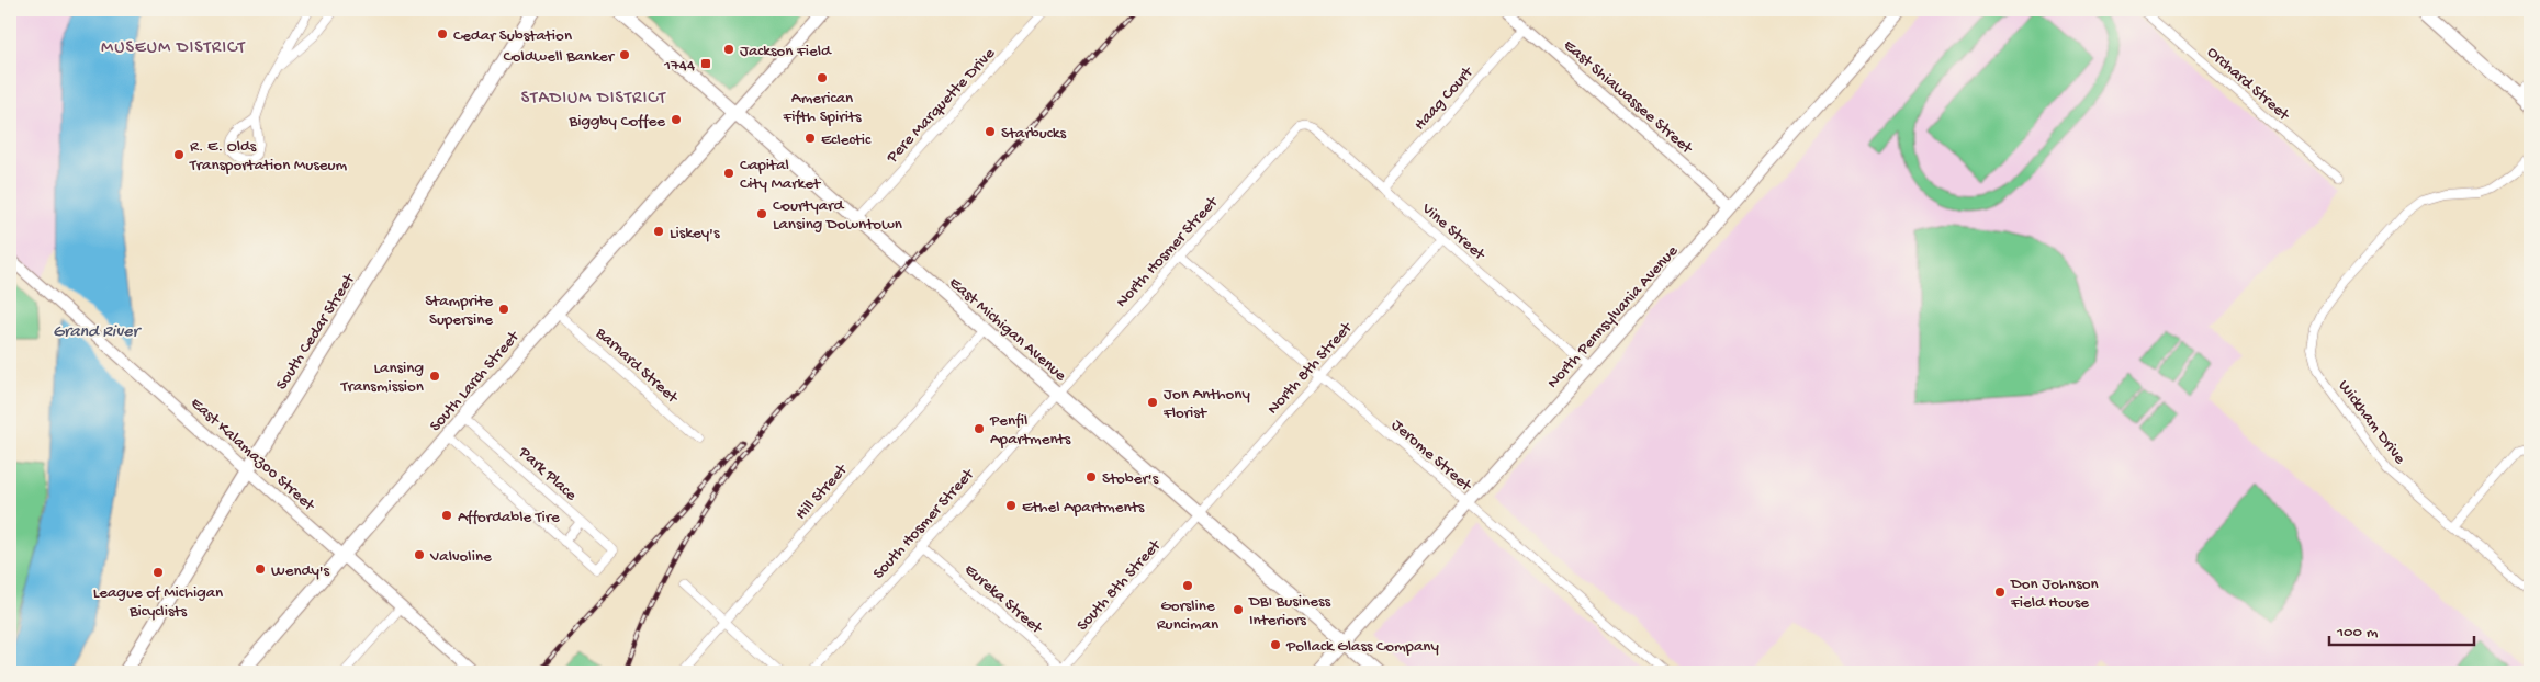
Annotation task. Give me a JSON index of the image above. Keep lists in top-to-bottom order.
{
  "streets": {
    "main road": [
      "North Pennsylvania Avenue",
      "East Michigan Avenue",
      "South Cedar Street",
      "South Larch Street"
    ],
    "street": [
      "Orchard Street",
      "East Shiawassee Street",
      "Haag Court",
      "Pere Marquette Drive",
      "Vine Street",
      "North Hosmer Street",
      "Barnard Street",
      "North 8th Street",
      "Wickham Drive",
      "East Kalamazoo Street",
      "Jerome Street",
      "Park Place",
      "Hill Street",
      "South Hosmer Street",
      "South 8th Street",
      "Eureka Street"
    ]
  },
  "crossings": [
    ["East Shiawassee Street", "Haag Court"],
    ["East Shiawassee Street", "North Pennsylvania Avenue"],
    ["Haag Court", "Vine Street"],
    ["Pere Marquette Drive", "East Michigan Avenue"],
    ["Vine Street", "North Hosmer Street"],
    ["Vine Street", "North Pennsylvania Avenue"],
    ["Vine Street", "North 8th Street"],
    ["North Hosmer Street", "East Michigan Avenue"],
    ["North Hosmer Street", "Jerome Street"],
    ["North Hosmer Street", "South Hosmer Street"],
    ["North Pennsylvania Avenue", "East Michigan Avenue"],
    ["North Pennsylvania Avenue", "Jerome Street"],
    ["East Michigan Avenue", "North 8th Street"],
    ["East Michigan Avenue", "South Larch Street"],
    ["East Michigan Avenue", "Hill Street"],
    ["East Michigan Avenue", "South Hosmer Street"],
    ["East Michigan Avenue", "South 8th Street"],
    ["South Cedar Street", "East Kalamazoo Street"],
    ["Barnard Street", "South Larch Street"],
    ["North 8th Street", "Jerome Street"],
    ["North 8th Street", "South 8th Street"],
    ["South Larch Street", "East Kalamazoo Street"],
    ["South Larch Street", "Park Place"],
    ["South Hosmer Street", "Eureka Street"],
    ["South 8th Street", "Eureka Street"]
  ],
  "districts": ["MUSEUM DISTRICT", "STADIUM DISTRICT"],
  "water": ["Grand River"],
  "places": {
    "other": [
      "Cedar Substation",
      "Jackson Field",
      "Coldwell Banker",
      "American Fifth Spirits",
      "Biggby Coffee",
      "Starbucks",
      "Eclectic",
      "R. E. Olds Transportation Museum",
      "Capital City Market",
      "Courtyard Lansing Downtown",
      "Liskey's",
      "Stamprite Supersine",
      "Lansing Transmission",
      "Jon Anthony Florist",
      "Penfil Apartments",
      "Stober's",
      "Ethel Apartments",
      "Affordable Tire",
      "Valvoline",
      "Wendy's",
      "League of Michigan Bicyclists",
      "Gorsline Runciman",
      "Don Johnson Field House",
      "DBI Business Interiors",
      "Pollack Glass Company"
    ],
    "transit": ["1744"]
  },
  "scale_bar": "100 m"
}
